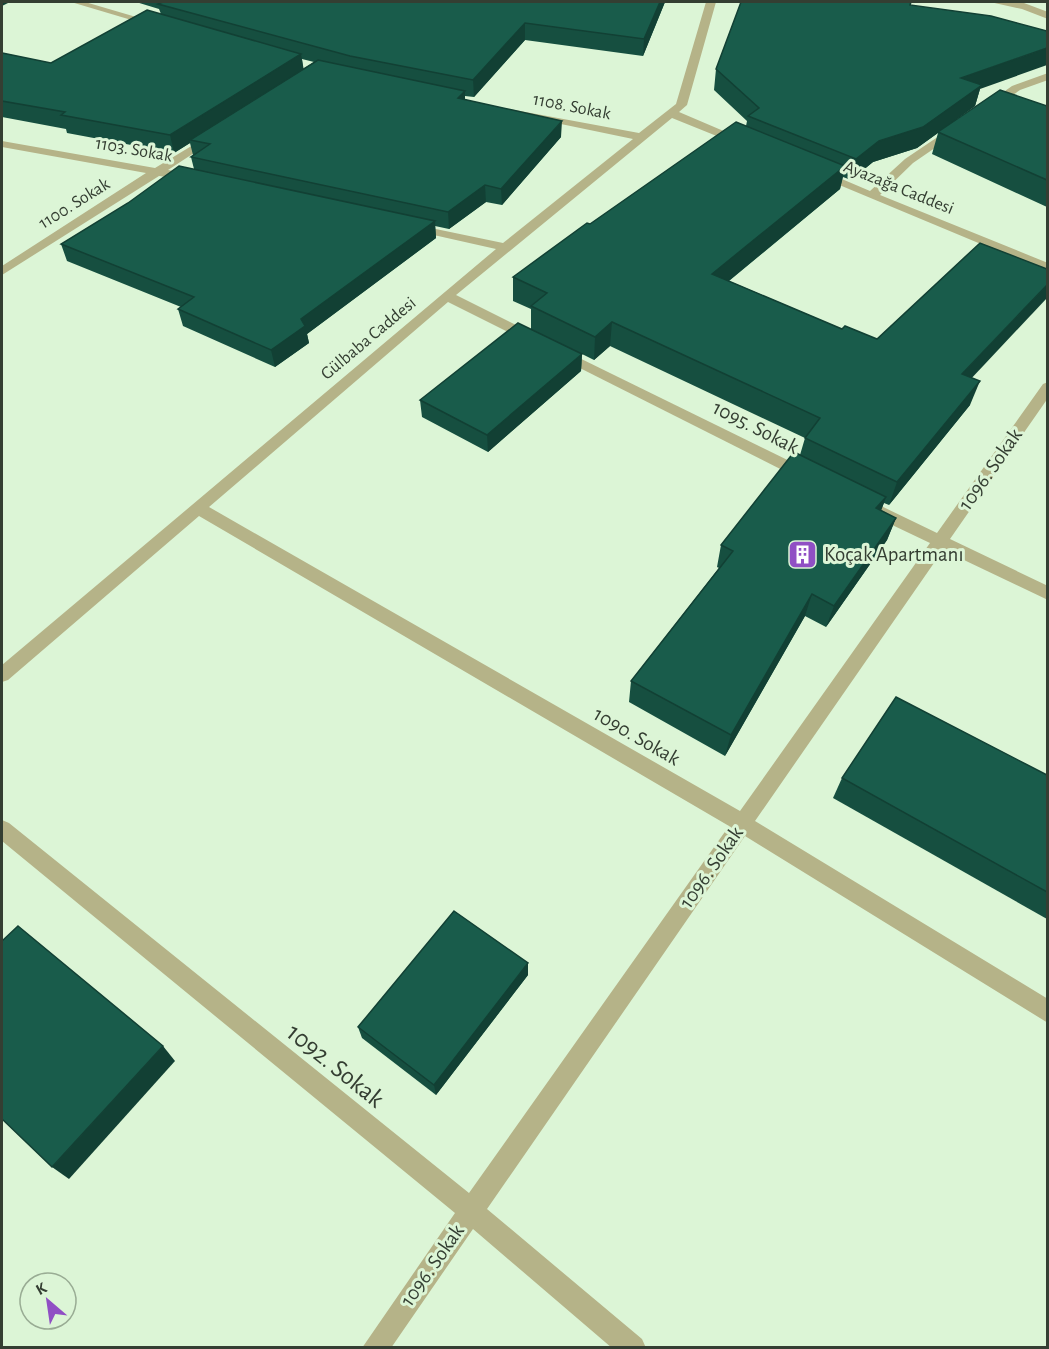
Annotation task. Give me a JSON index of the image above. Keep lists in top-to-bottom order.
{
  "streets": {
    "street": [
      "1108. Sokak",
      "1103. Sokak",
      "Ayazağa Caddesi",
      "1100. Sokak",
      "Gülbaba Caddesi",
      "1095. Sokak",
      "1096. Sokak",
      "1090. Sokak",
      "1092. Sokak"
    ]
  },
  "crossings": [
    ["1108. Sokak", "Gülbaba Caddesi"],
    ["1103. Sokak", "1100. Sokak"],
    ["Gülbaba Caddesi", "1095. Sokak"],
    ["Gülbaba Caddesi", "1090. Sokak"],
    ["1096. Sokak", "1090. Sokak"],
    ["1096. Sokak", "1092. Sokak"]
  ],
  "places": {
    "building": ["Koçak Apartmanı"]
  },
  "north": "top left"
}
